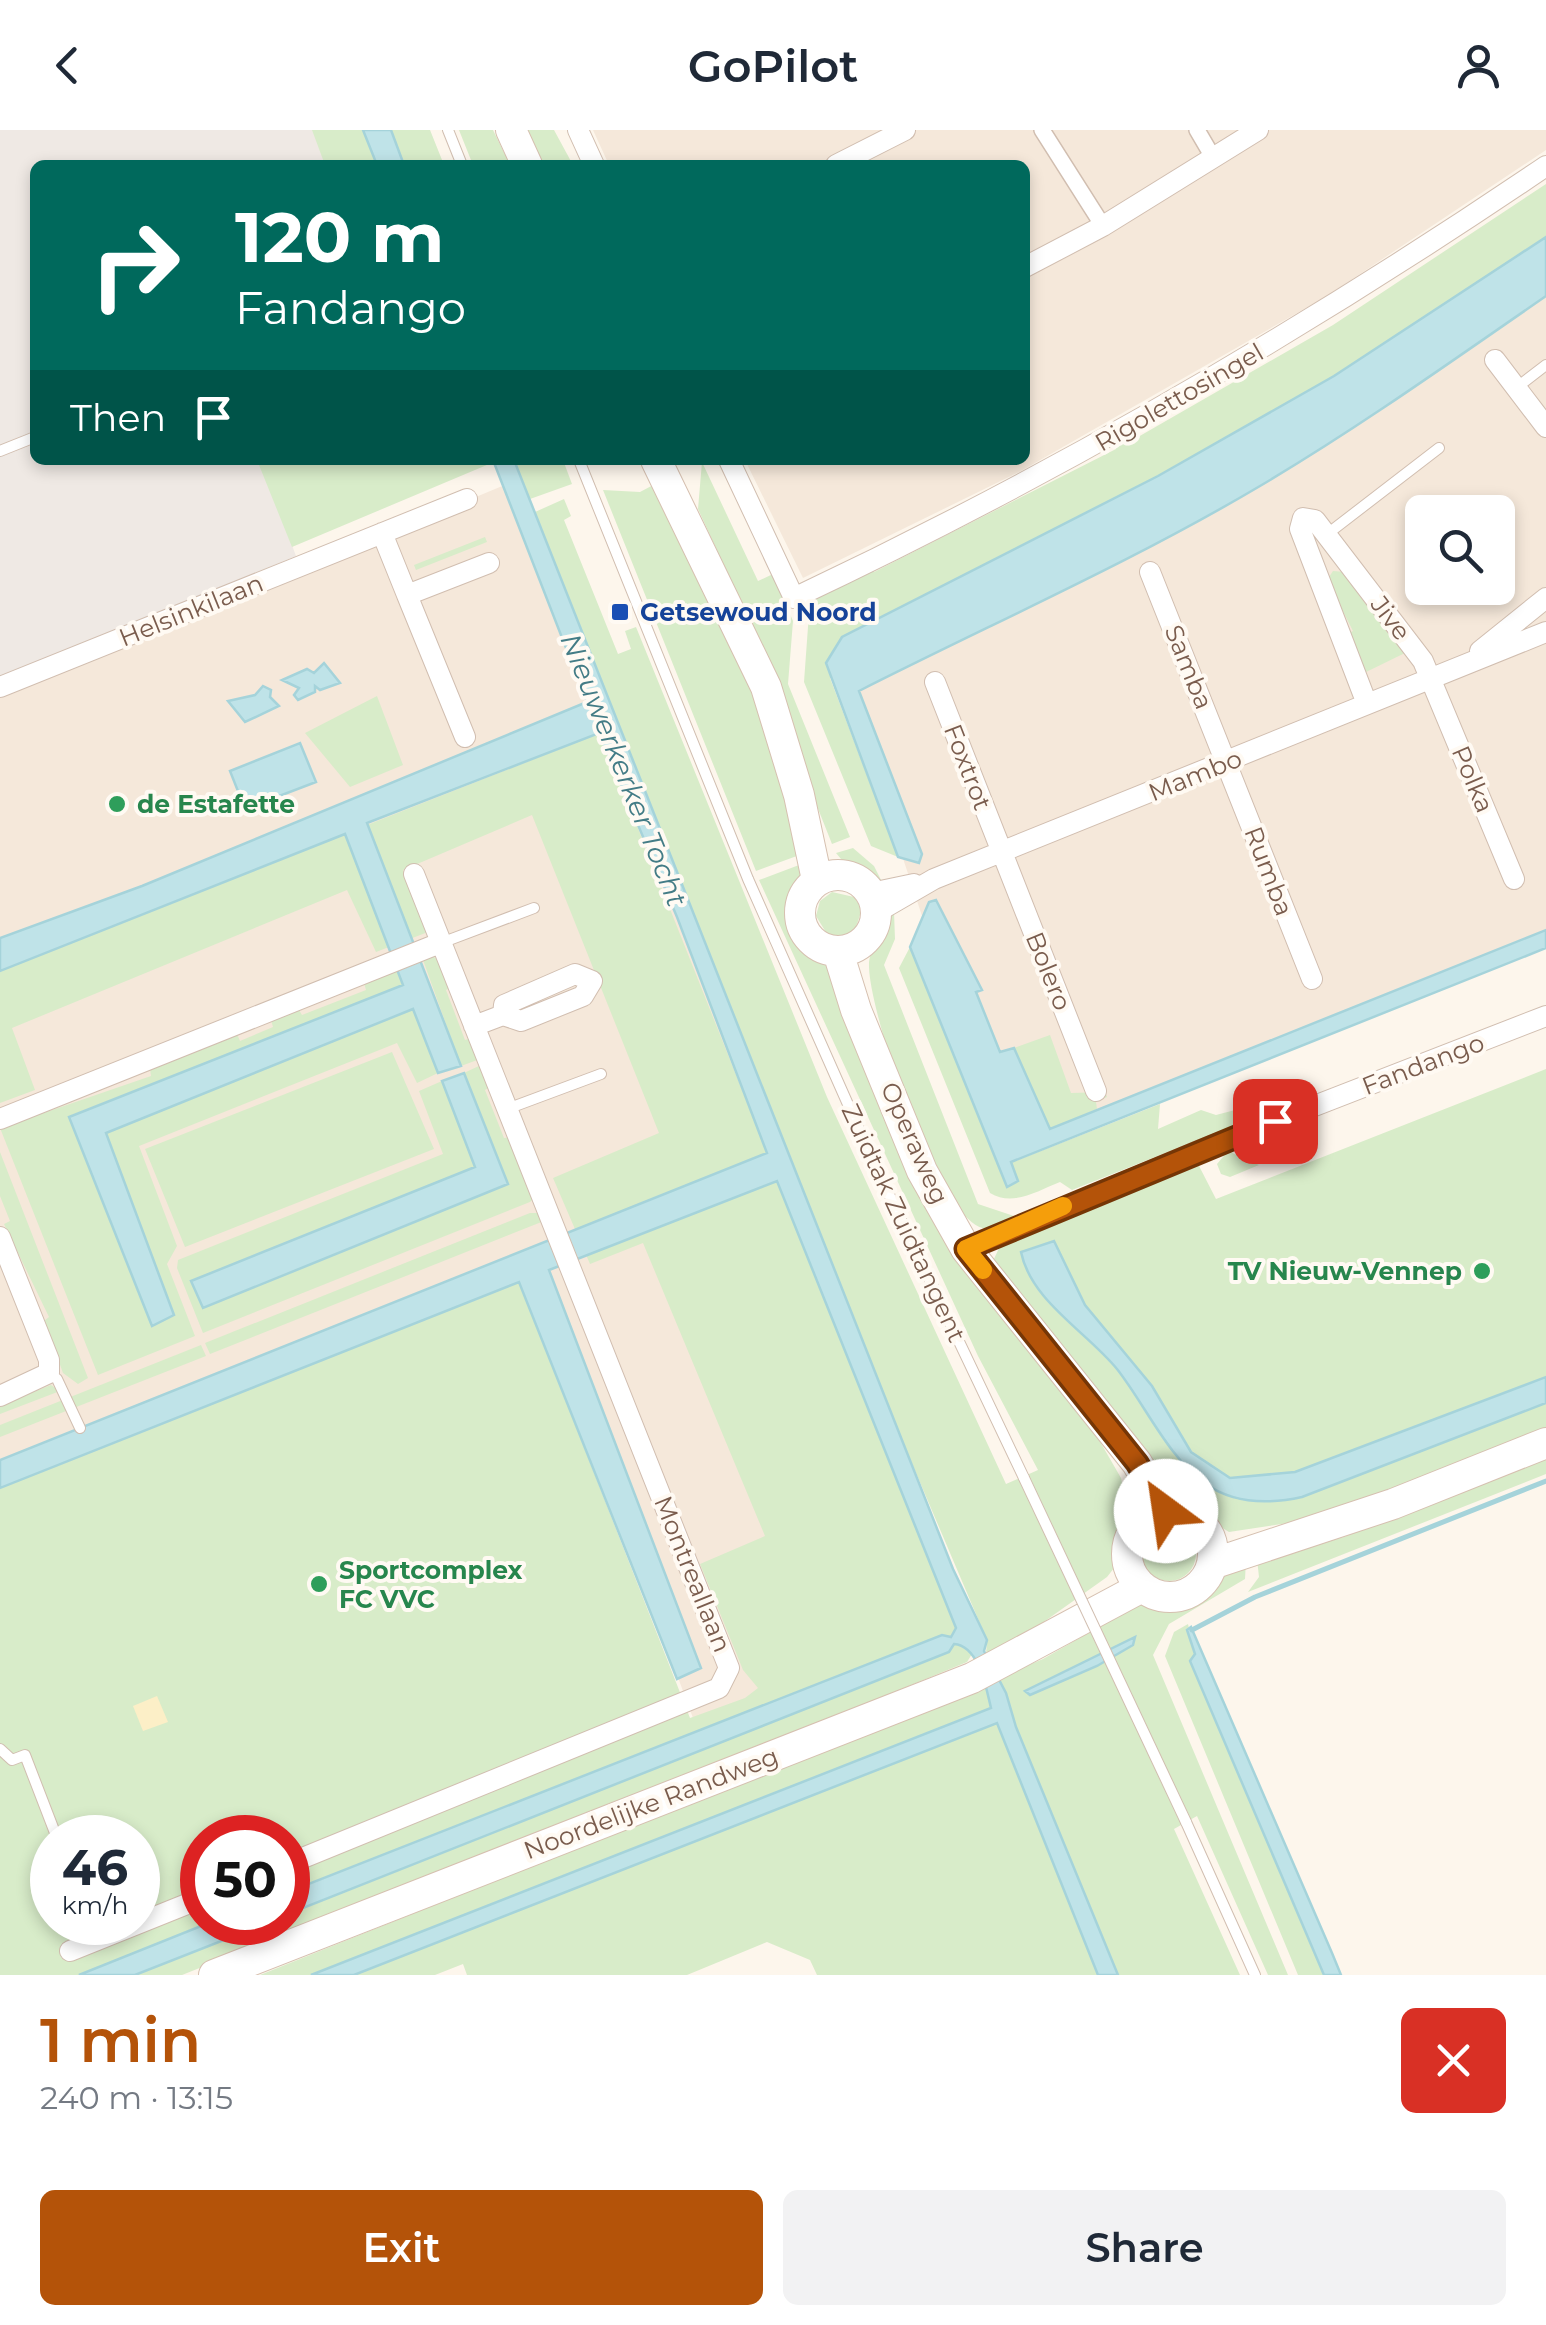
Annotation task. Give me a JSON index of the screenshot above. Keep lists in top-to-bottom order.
{
  "streets": {
    "main road": ["Operaweg", "Noordelijke Randweg"],
    "street": [
      "Rigolettosingel",
      "Helsinkilaan",
      "Jive",
      "Samba",
      "Foxtrot",
      "Mambo",
      "Polka",
      "Rumba",
      "Bolero",
      "Fandango",
      "Montreallaan"
    ],
    "lane": ["Zuidtak Zuidtangent"]
  },
  "crossings": [
    ["Jive", "Mambo"],
    ["Jive", "Polka"],
    ["Samba", "Mambo"],
    ["Samba", "Rumba"],
    ["Foxtrot", "Mambo"],
    ["Foxtrot", "Bolero"],
    ["Mambo", "Polka"],
    ["Mambo", "Rumba"],
    ["Mambo", "Bolero"],
    ["Mambo", "Operaweg"],
    ["Fandango", "Operaweg"],
    ["Operaweg", "Noordelijke Randweg"]
  ],
  "water": ["Nieuwerkerker Tocht"],
  "places": {
    "transit": ["Getsewoud Noord"],
    "other": ["de Estafette", "TV Nieuw-Vennep", "Sportcomplex FC VVC"]
  },
  "page": {
    "header": "GoPilot",
    "turn": ["120 m", "Fandango"],
    "then": "Then",
    "speed": "46 km/h",
    "limit": "50",
    "heading": ["1 min", "240 m · 13:15"],
    "buttons": ["Exit", "Share"]
  }
}
